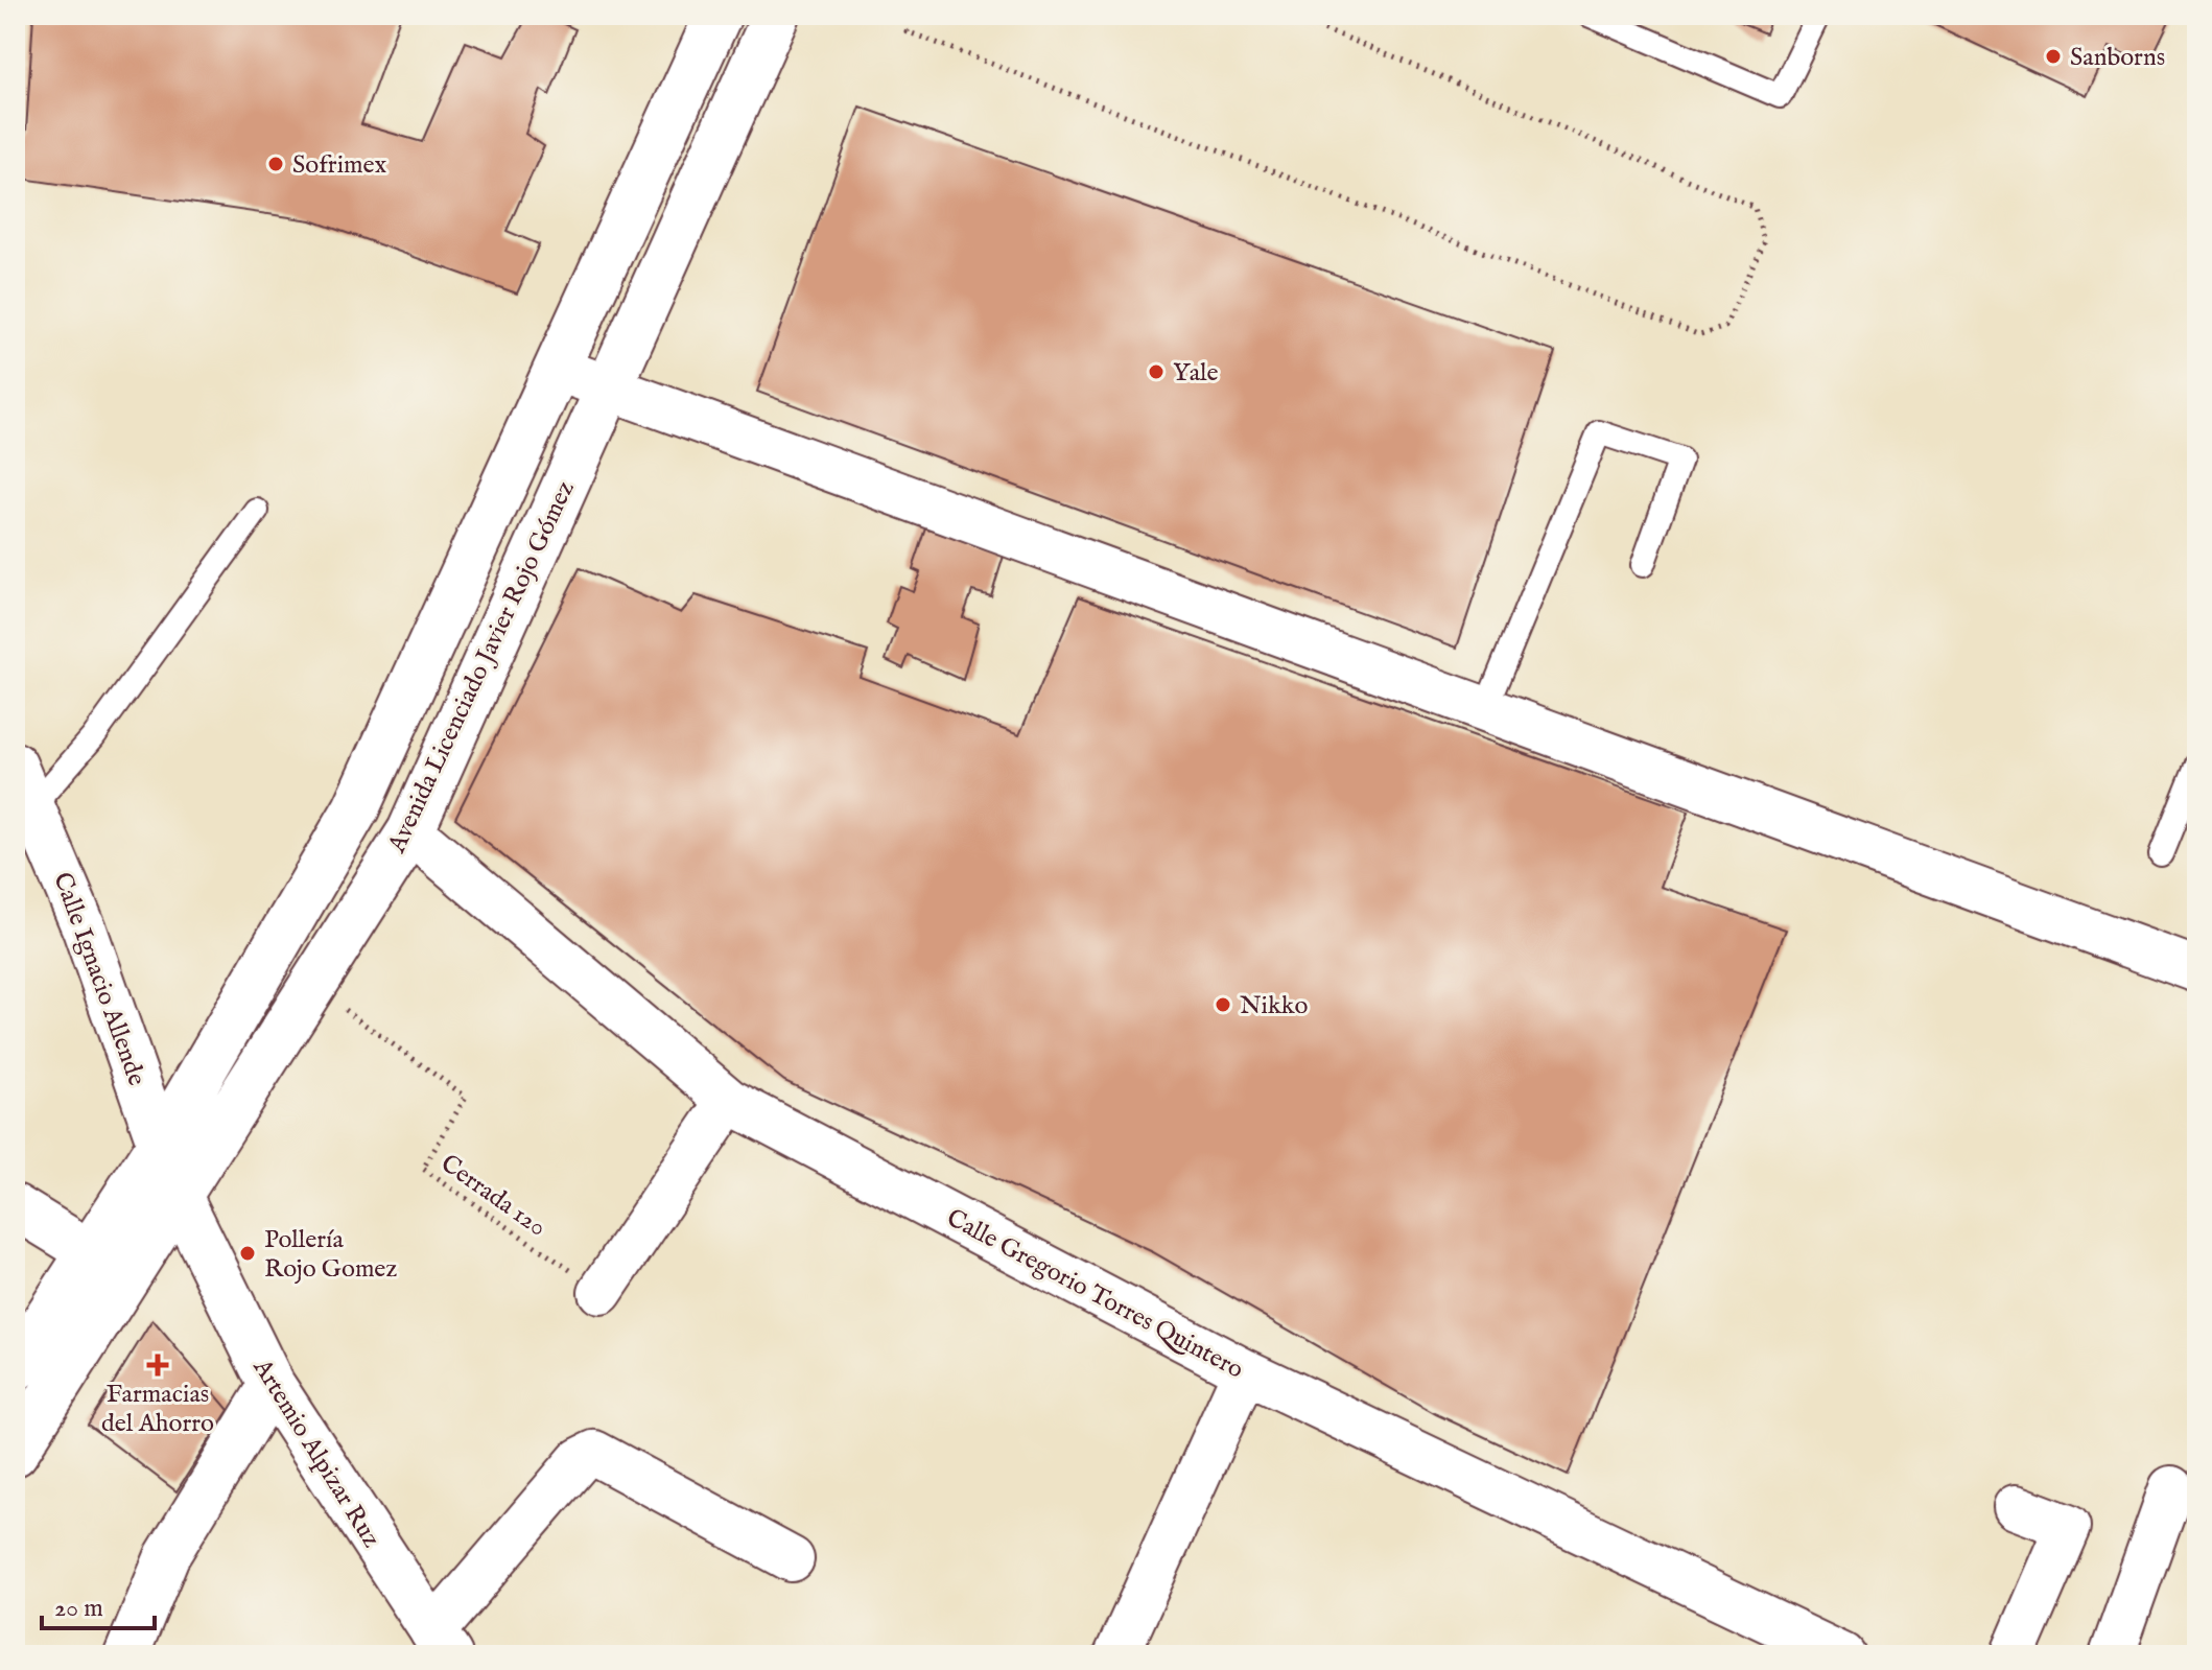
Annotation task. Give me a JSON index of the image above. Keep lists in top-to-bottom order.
{
  "streets": {
    "main road": ["Avenida Licenciado Javier Rojo Gómez", "Calle Ignacio Allende", "Artemio Alpizar Ruz"],
    "street": ["Calle Gregorio Torres Quintero"],
    "path": ["Cerrada 120"]
  },
  "crossings": [
    ["Avenida Licenciado Javier Rojo Gómez", "Calle Ignacio Allende"],
    ["Avenida Licenciado Javier Rojo Gómez", "Cerrada 120"],
    ["Avenida Licenciado Javier Rojo Gómez", "Calle Gregorio Torres Quintero"],
    ["Avenida Licenciado Javier Rojo Gómez", "Artemio Alpizar Ruz"],
    ["Calle Ignacio Allende", "Artemio Alpizar Ruz"]
  ],
  "places": {
    "other": [
      "Sanborns",
      "Sofrimex",
      "Yale",
      "Nikko",
      "Pollería Rojo Gomez"
    ],
    "health": ["Farmacias del Ahorro"]
  },
  "scale_bar": "20 m"
}
